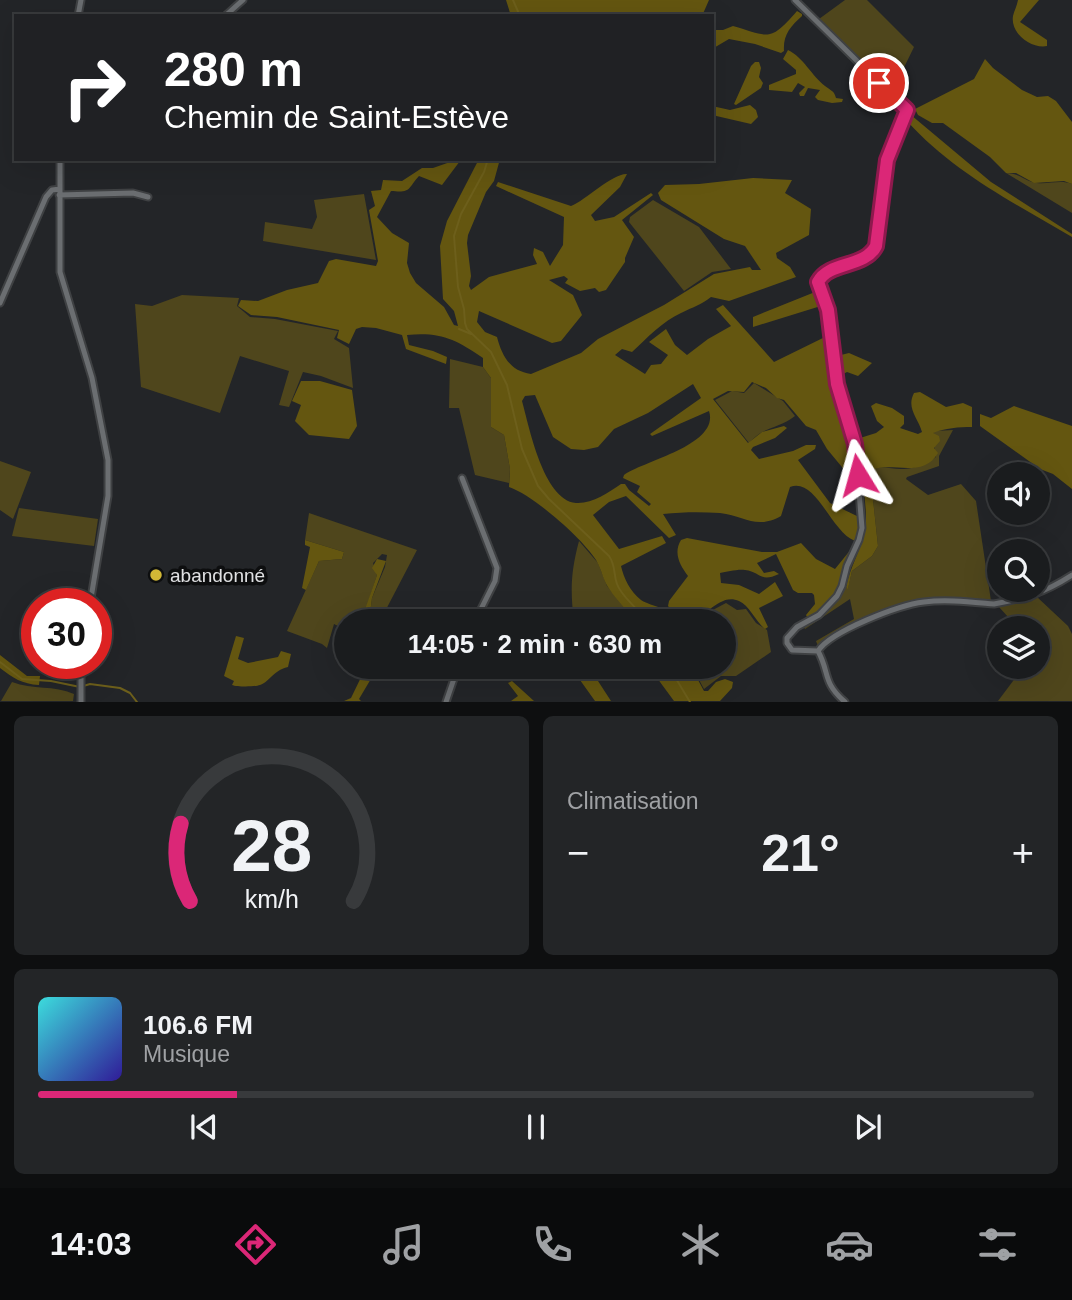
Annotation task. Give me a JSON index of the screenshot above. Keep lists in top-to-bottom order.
{
  "places": ["abandonné"],
  "page": {
    "turn": ["280 m", "Chemin de Saint-Estève"],
    "limit": "30",
    "trip": "14:05 · 2 min · 630 m",
    "tile": "Climatisation",
    "heat": ["−", "21°", "+"],
    "song": ["106.6 FM", "Musique"],
    "tabs": "14:03",
    "gauge": ["28", "km/h"]
  }
}
